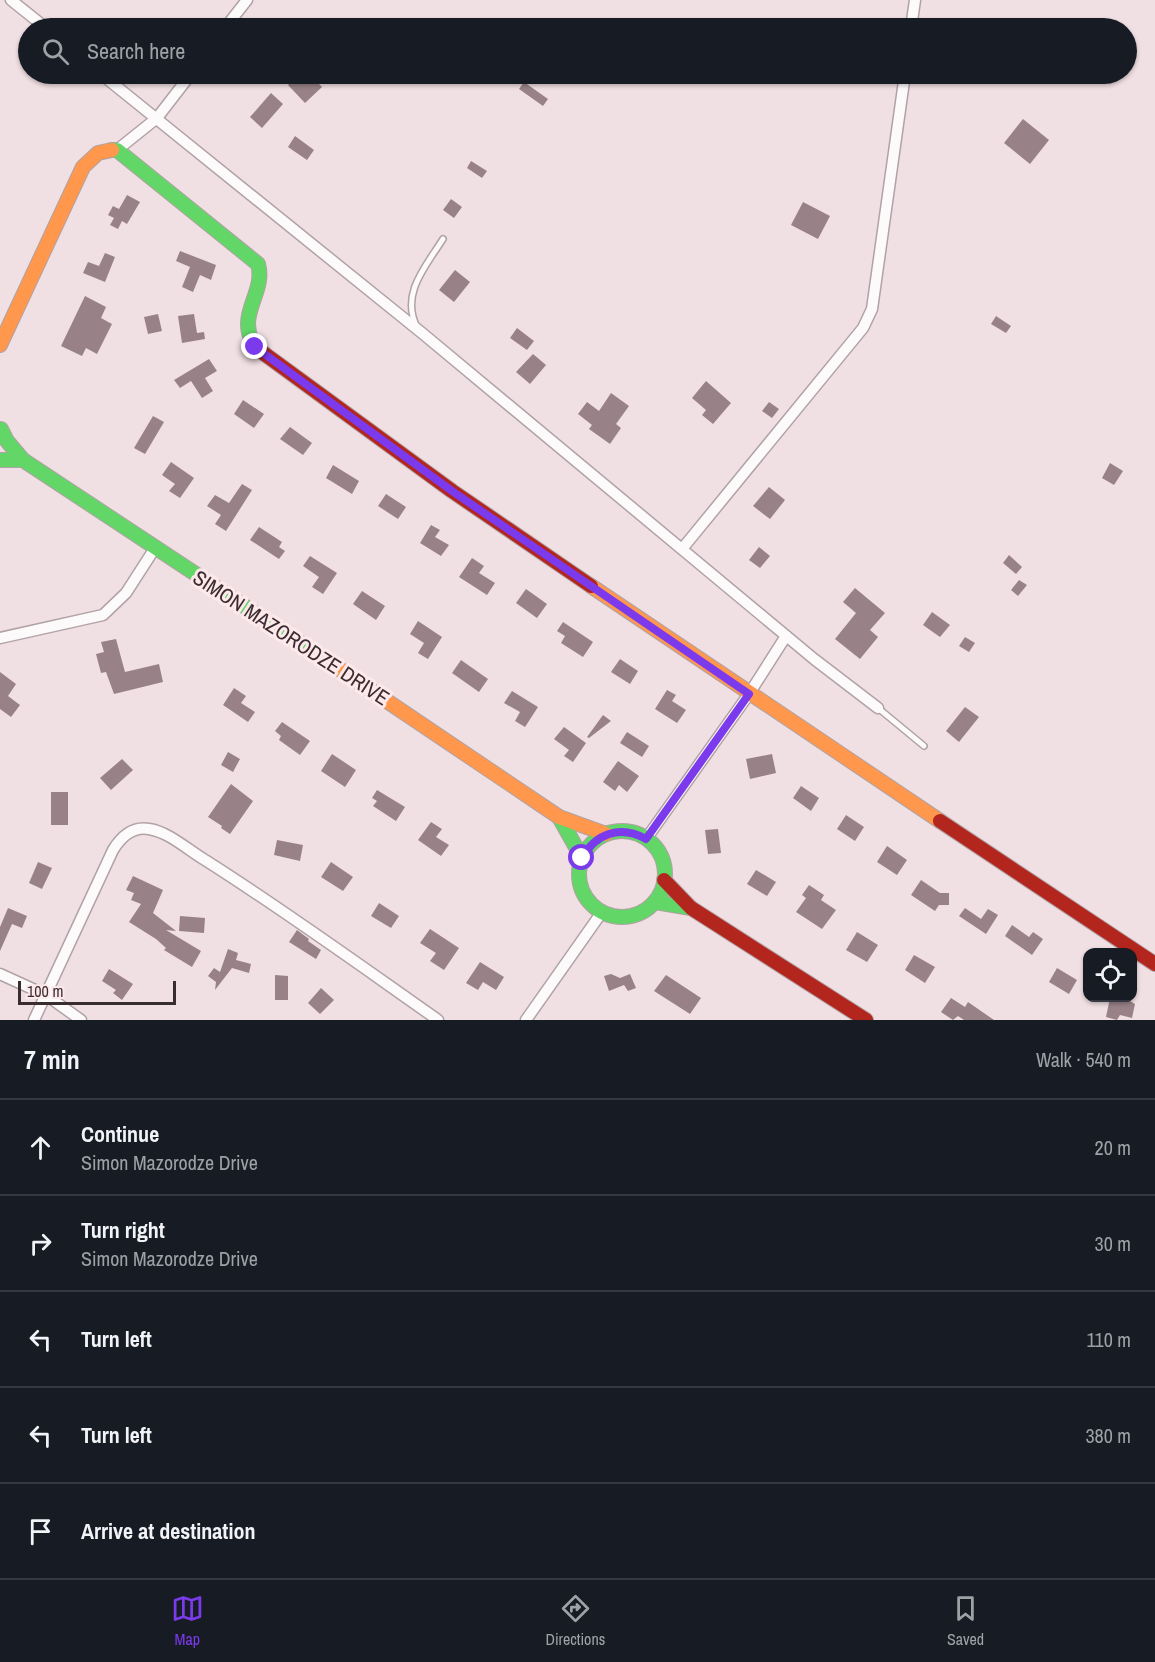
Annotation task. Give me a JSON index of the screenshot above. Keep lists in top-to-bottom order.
{
  "streets": {
    "street": ["SIMON MAZORODZE DRIVE"]
  },
  "scale_bar": "100 m",
  "page": {
    "search": "Search here",
    "scale": "100 m",
    "heading": ["7 min", "Walk · 540 m"],
    "list": [
      ["Continue", "Simon Mazorodze Drive", "20 m"],
      ["Turn right", "Simon Mazorodze Drive", "30 m"],
      ["Turn left", "110 m"],
      ["Turn left", "380 m"],
      "Arrive at destination"
    ],
    "nav": ["Map", "Directions", "Saved"]
  }
}
